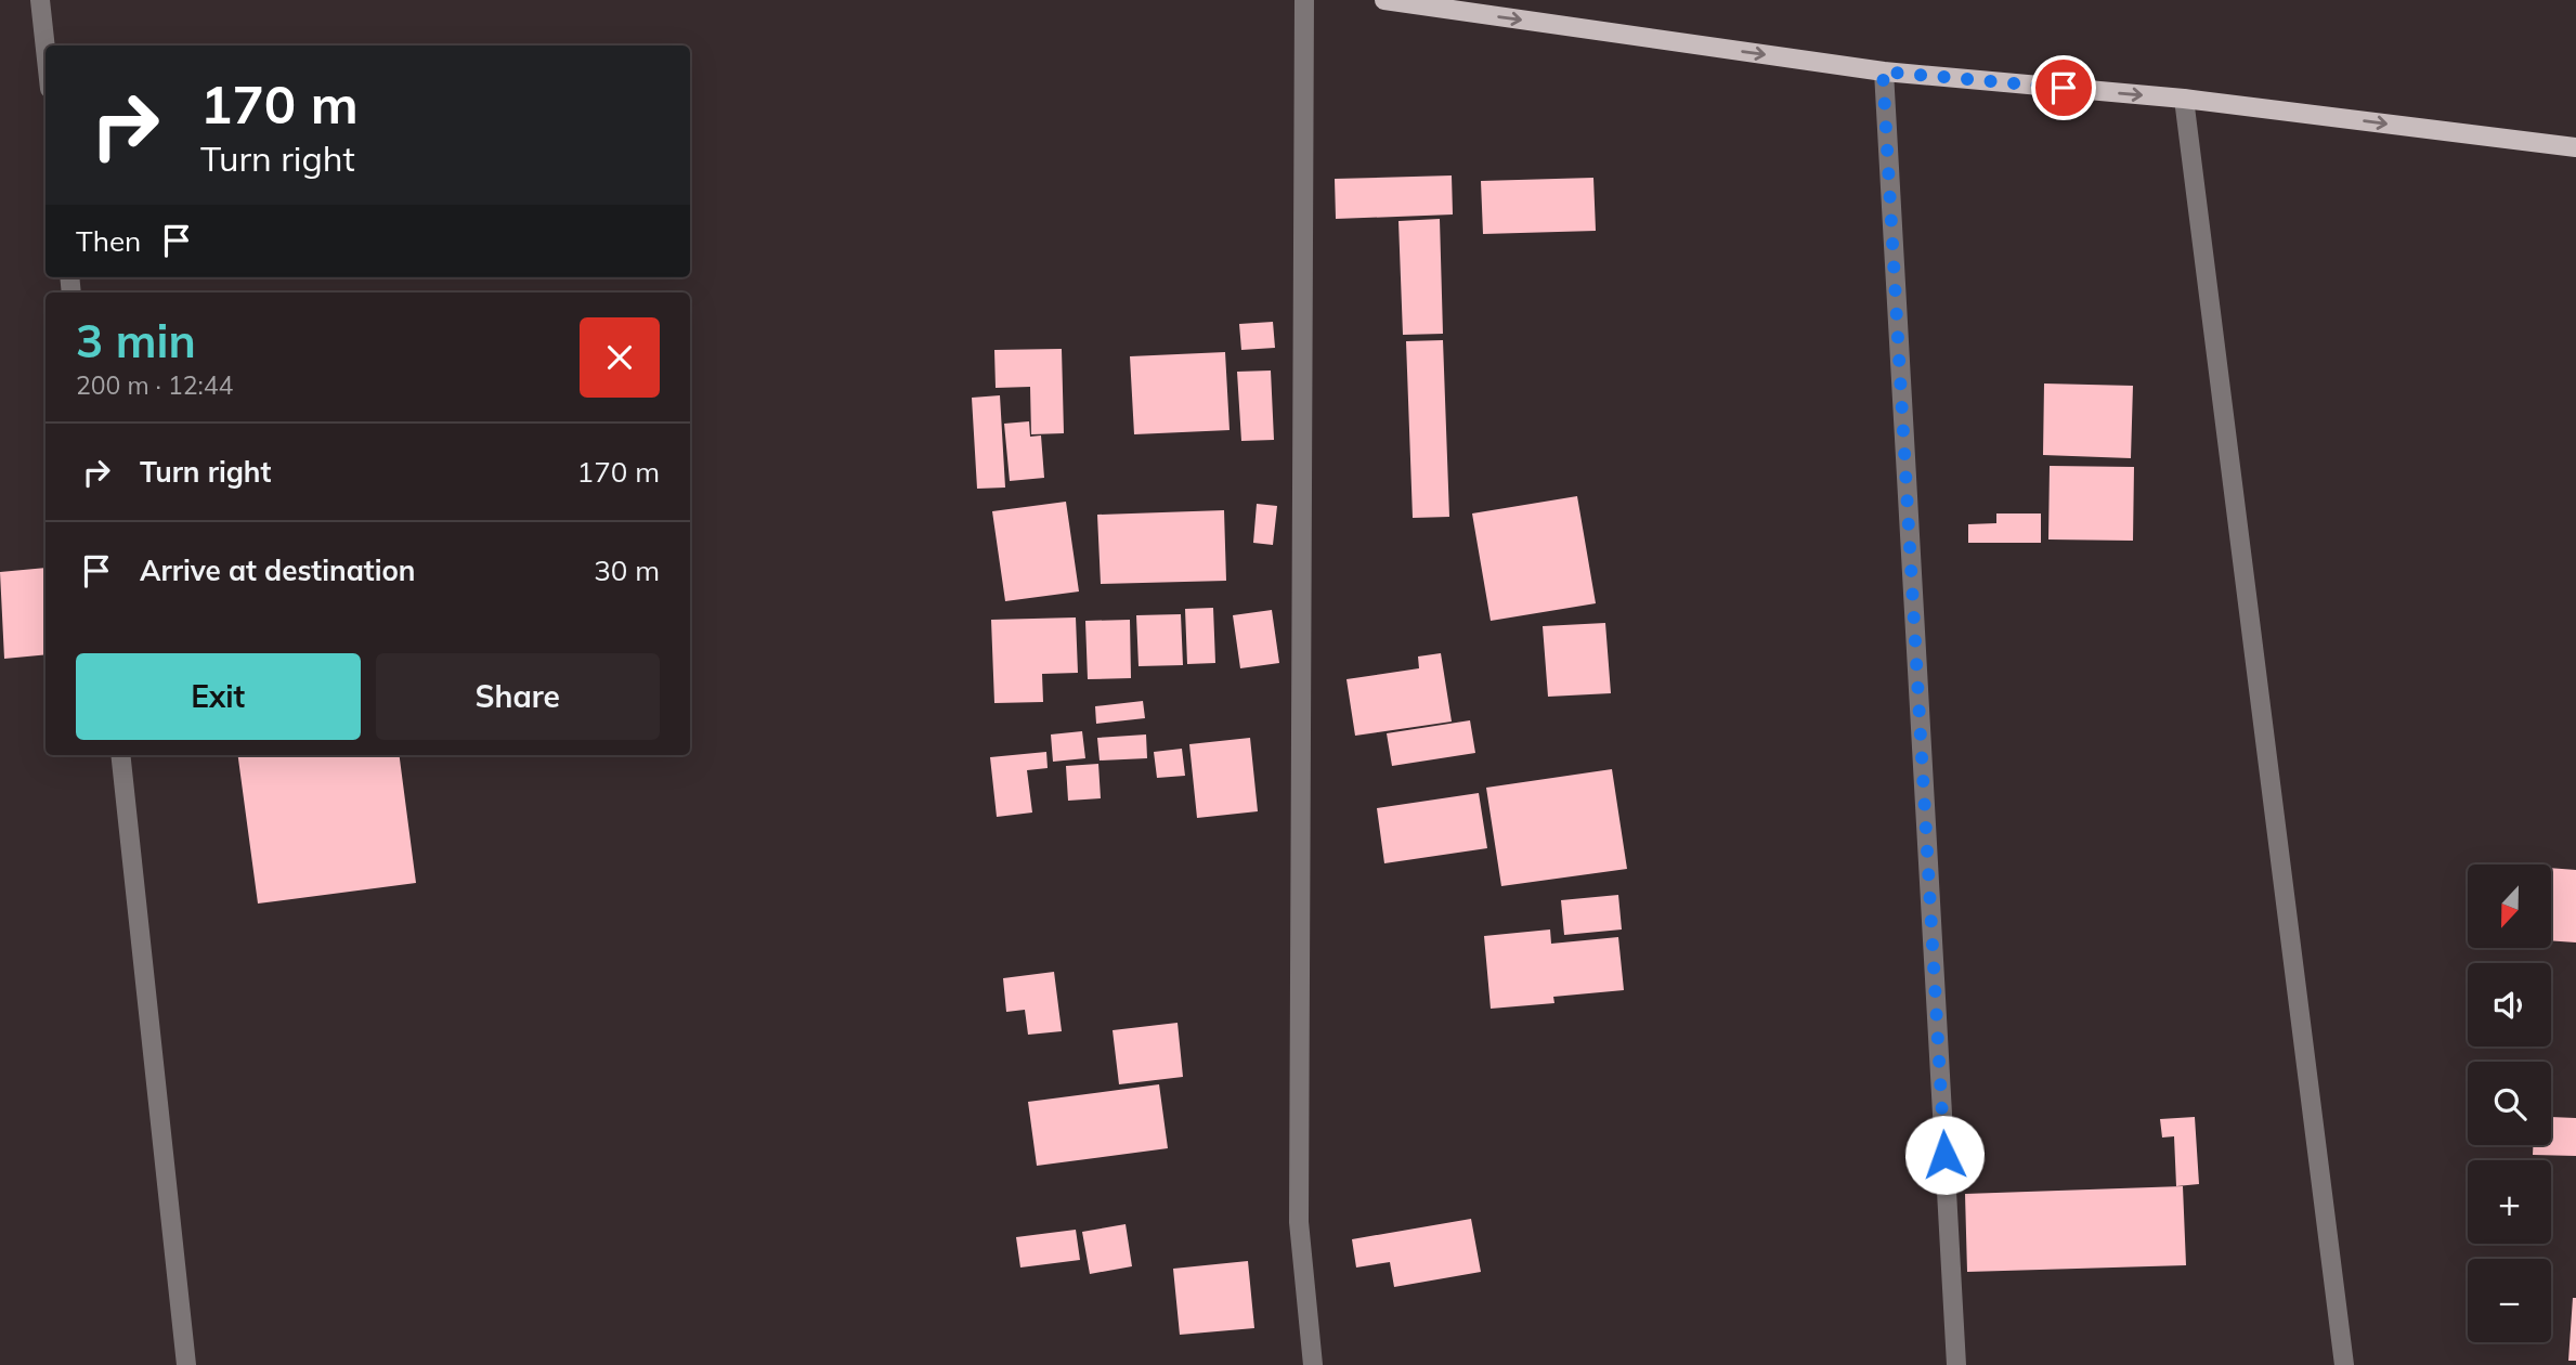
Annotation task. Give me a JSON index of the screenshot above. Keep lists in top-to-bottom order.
{
  "north": "bottom",
  "page": {
    "turn": ["170 m", "Turn right"],
    "then": "Then",
    "heading": ["3 min", "200 m · 12:44"],
    "list": [
      {
        "name": "Turn right",
        "value": "170 m"
      },
      {
        "name": "Arrive at destination",
        "value": "30 m"
      }
    ],
    "buttons": ["Exit", "Share"],
    "map_buttons": ["+", "−"]
  }
}
